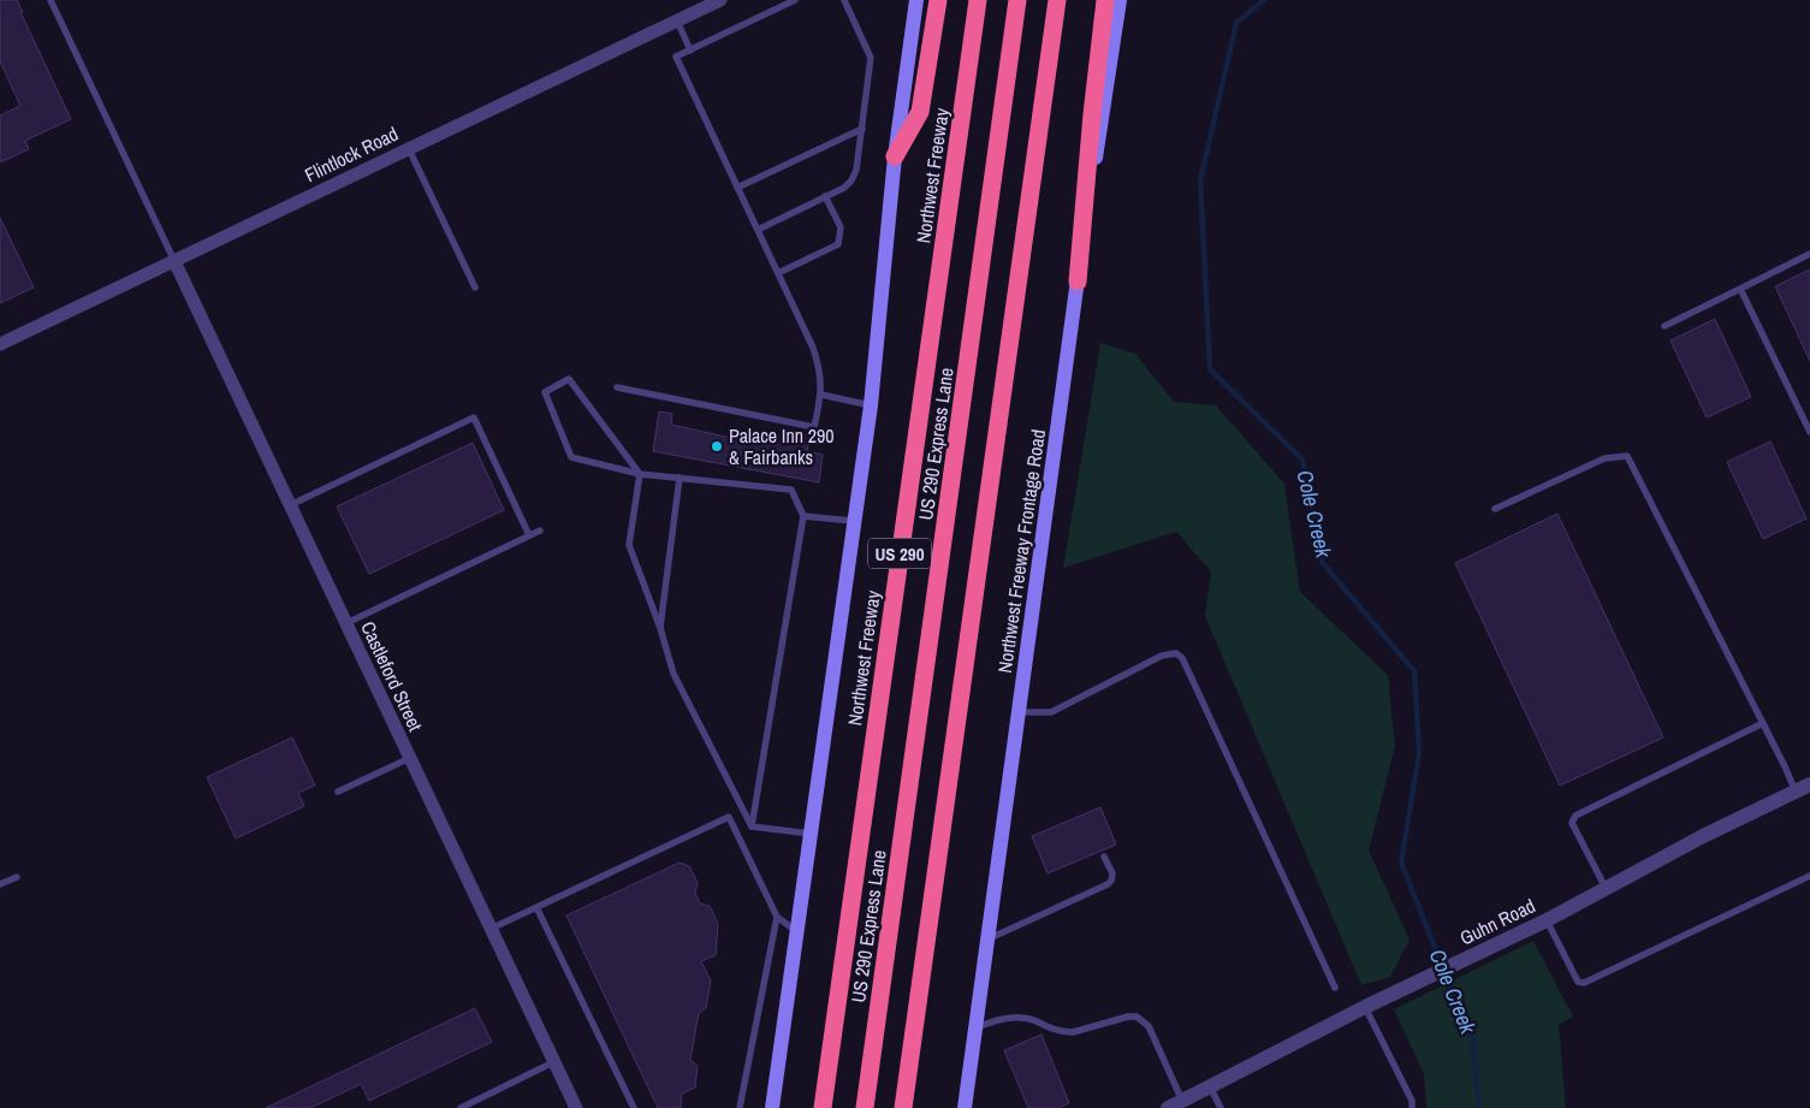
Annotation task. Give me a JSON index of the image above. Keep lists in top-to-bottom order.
{
  "streets": {
    "highway": ["Northwest Freeway", "US 290 Express Lane", "US 290"],
    "main road": ["Northwest Freeway Frontage Road"],
    "street": ["Flintlock Road", "Castleford Street", "Guhn Road"]
  },
  "crossings": [
    ["Flintlock Road", "Castleford Street"]
  ],
  "water": ["Cole Creek"],
  "places": ["Palace Inn 290 & Fairbanks"]
}
